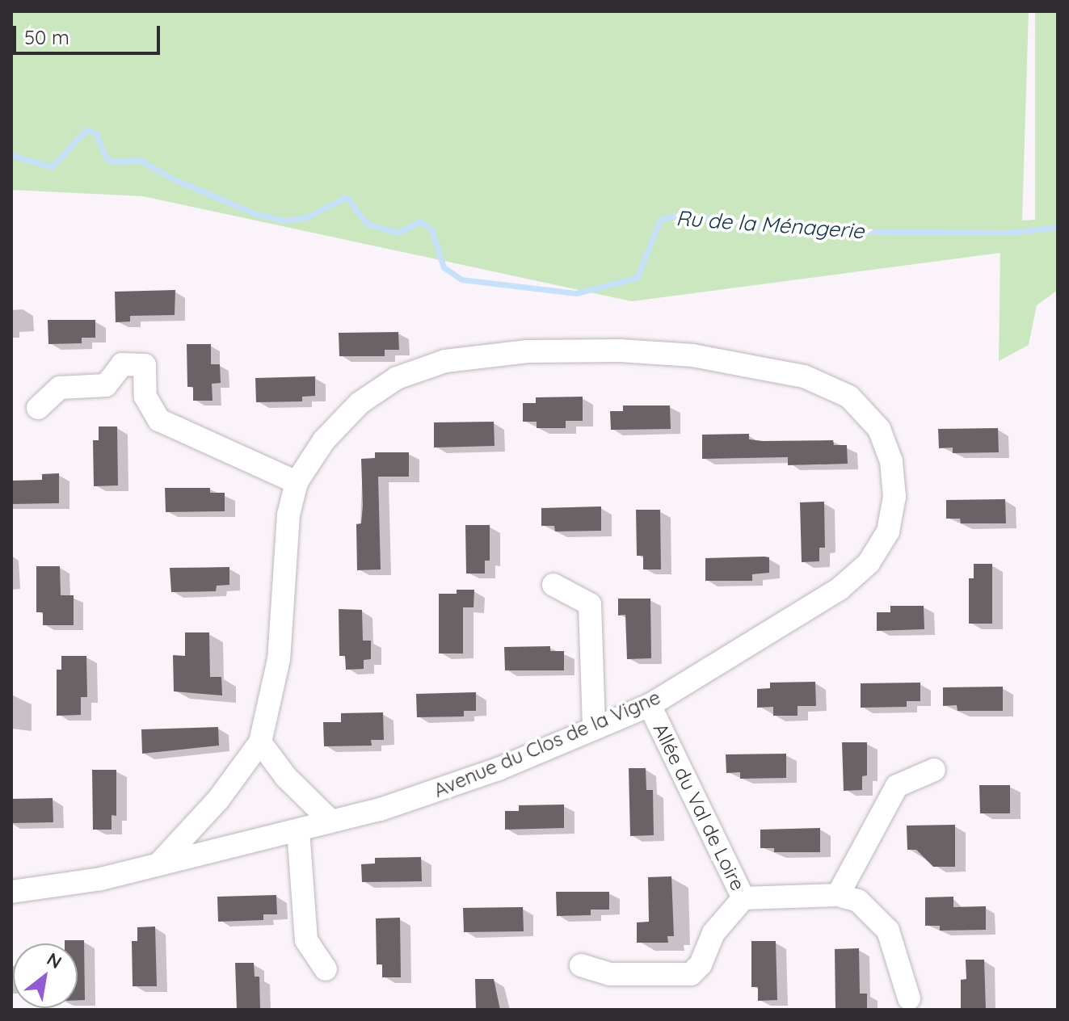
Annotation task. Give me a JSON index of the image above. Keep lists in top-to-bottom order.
{
  "streets": {
    "street": ["Avenue du Clos de la Vigne", "Allée du Val de Loire"]
  },
  "crossings": [
    ["Avenue du Clos de la Vigne", "Allée du Val de Loire"]
  ],
  "water": ["Ru de la Ménagerie"],
  "scale_bar": "50 m",
  "north": "top right"
}
